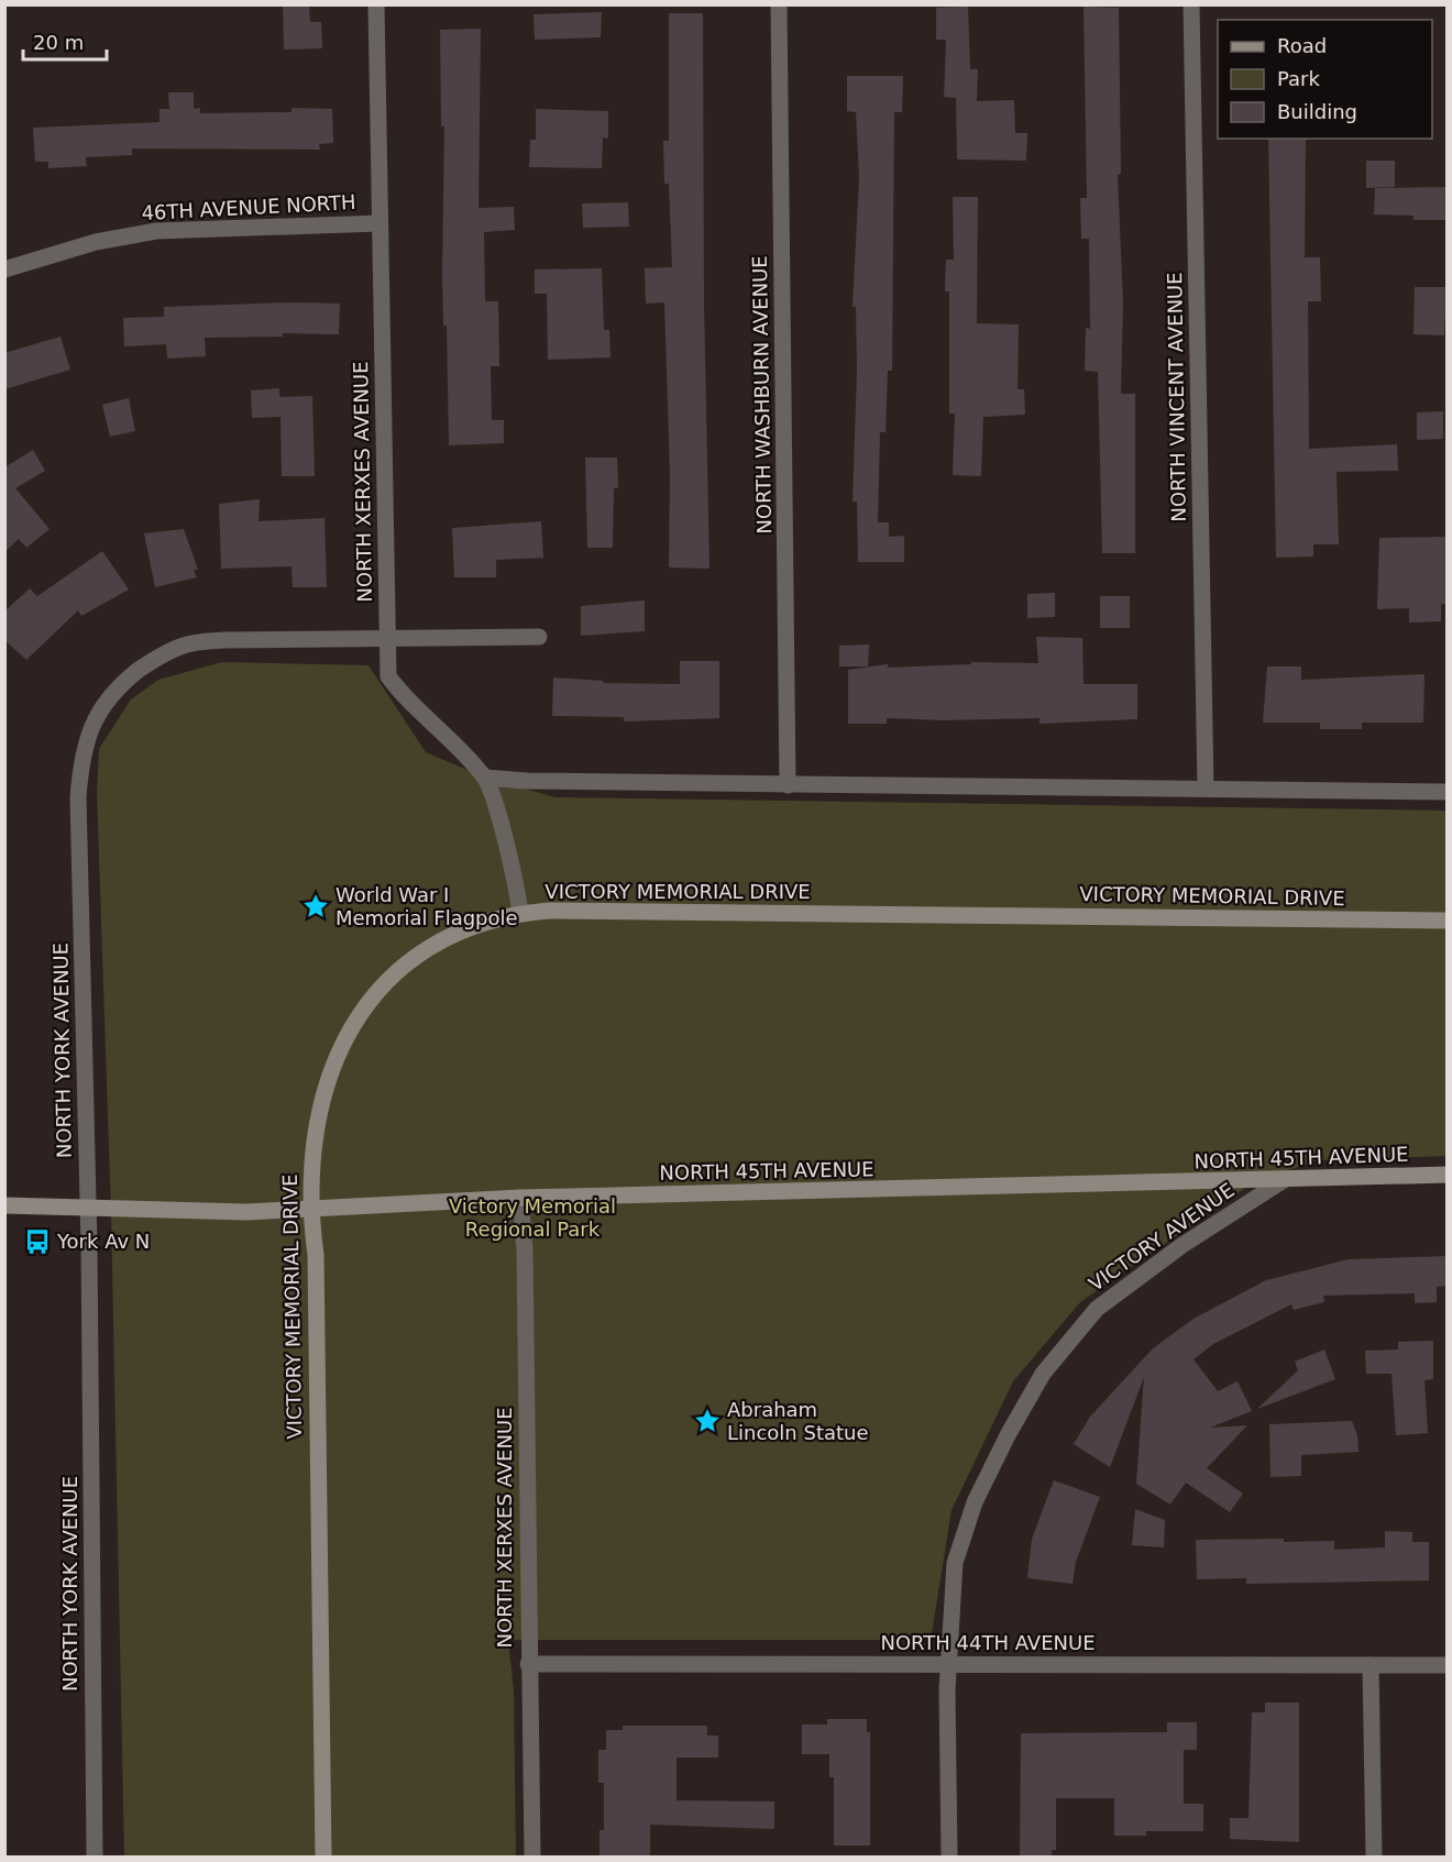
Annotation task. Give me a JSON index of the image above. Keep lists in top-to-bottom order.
{
  "streets": {
    "street": [
      "46TH AVENUE NORTH",
      "NORTH WASHBURN AVENUE",
      "NORTH VINCENT AVENUE",
      "NORTH XERXES AVENUE",
      "VICTORY MEMORIAL DRIVE",
      "NORTH YORK AVENUE",
      "NORTH 45TH AVENUE",
      "VICTORY AVENUE",
      "NORTH 44TH AVENUE"
    ]
  },
  "crossings": [
    ["46TH AVENUE NORTH", "NORTH XERXES AVENUE"],
    ["NORTH XERXES AVENUE", "VICTORY MEMORIAL DRIVE"],
    ["NORTH XERXES AVENUE", "NORTH YORK AVENUE"],
    ["NORTH XERXES AVENUE", "NORTH 45TH AVENUE"],
    ["NORTH XERXES AVENUE", "NORTH 44TH AVENUE"],
    ["VICTORY MEMORIAL DRIVE", "NORTH 45TH AVENUE"],
    ["NORTH YORK AVENUE", "NORTH 45TH AVENUE"],
    ["NORTH 45TH AVENUE", "VICTORY AVENUE"],
    ["VICTORY AVENUE", "NORTH 44TH AVENUE"]
  ],
  "parks": ["Victory Memorial Regional Park"],
  "places": {
    "place": ["World War Ⅰ Memorial Flagpole", "Abraham Lincoln Statue"],
    "bus stop": ["York Av N"]
  },
  "legend": ["Road", "Park", "Building"],
  "scale_bar": "20 m"
}
